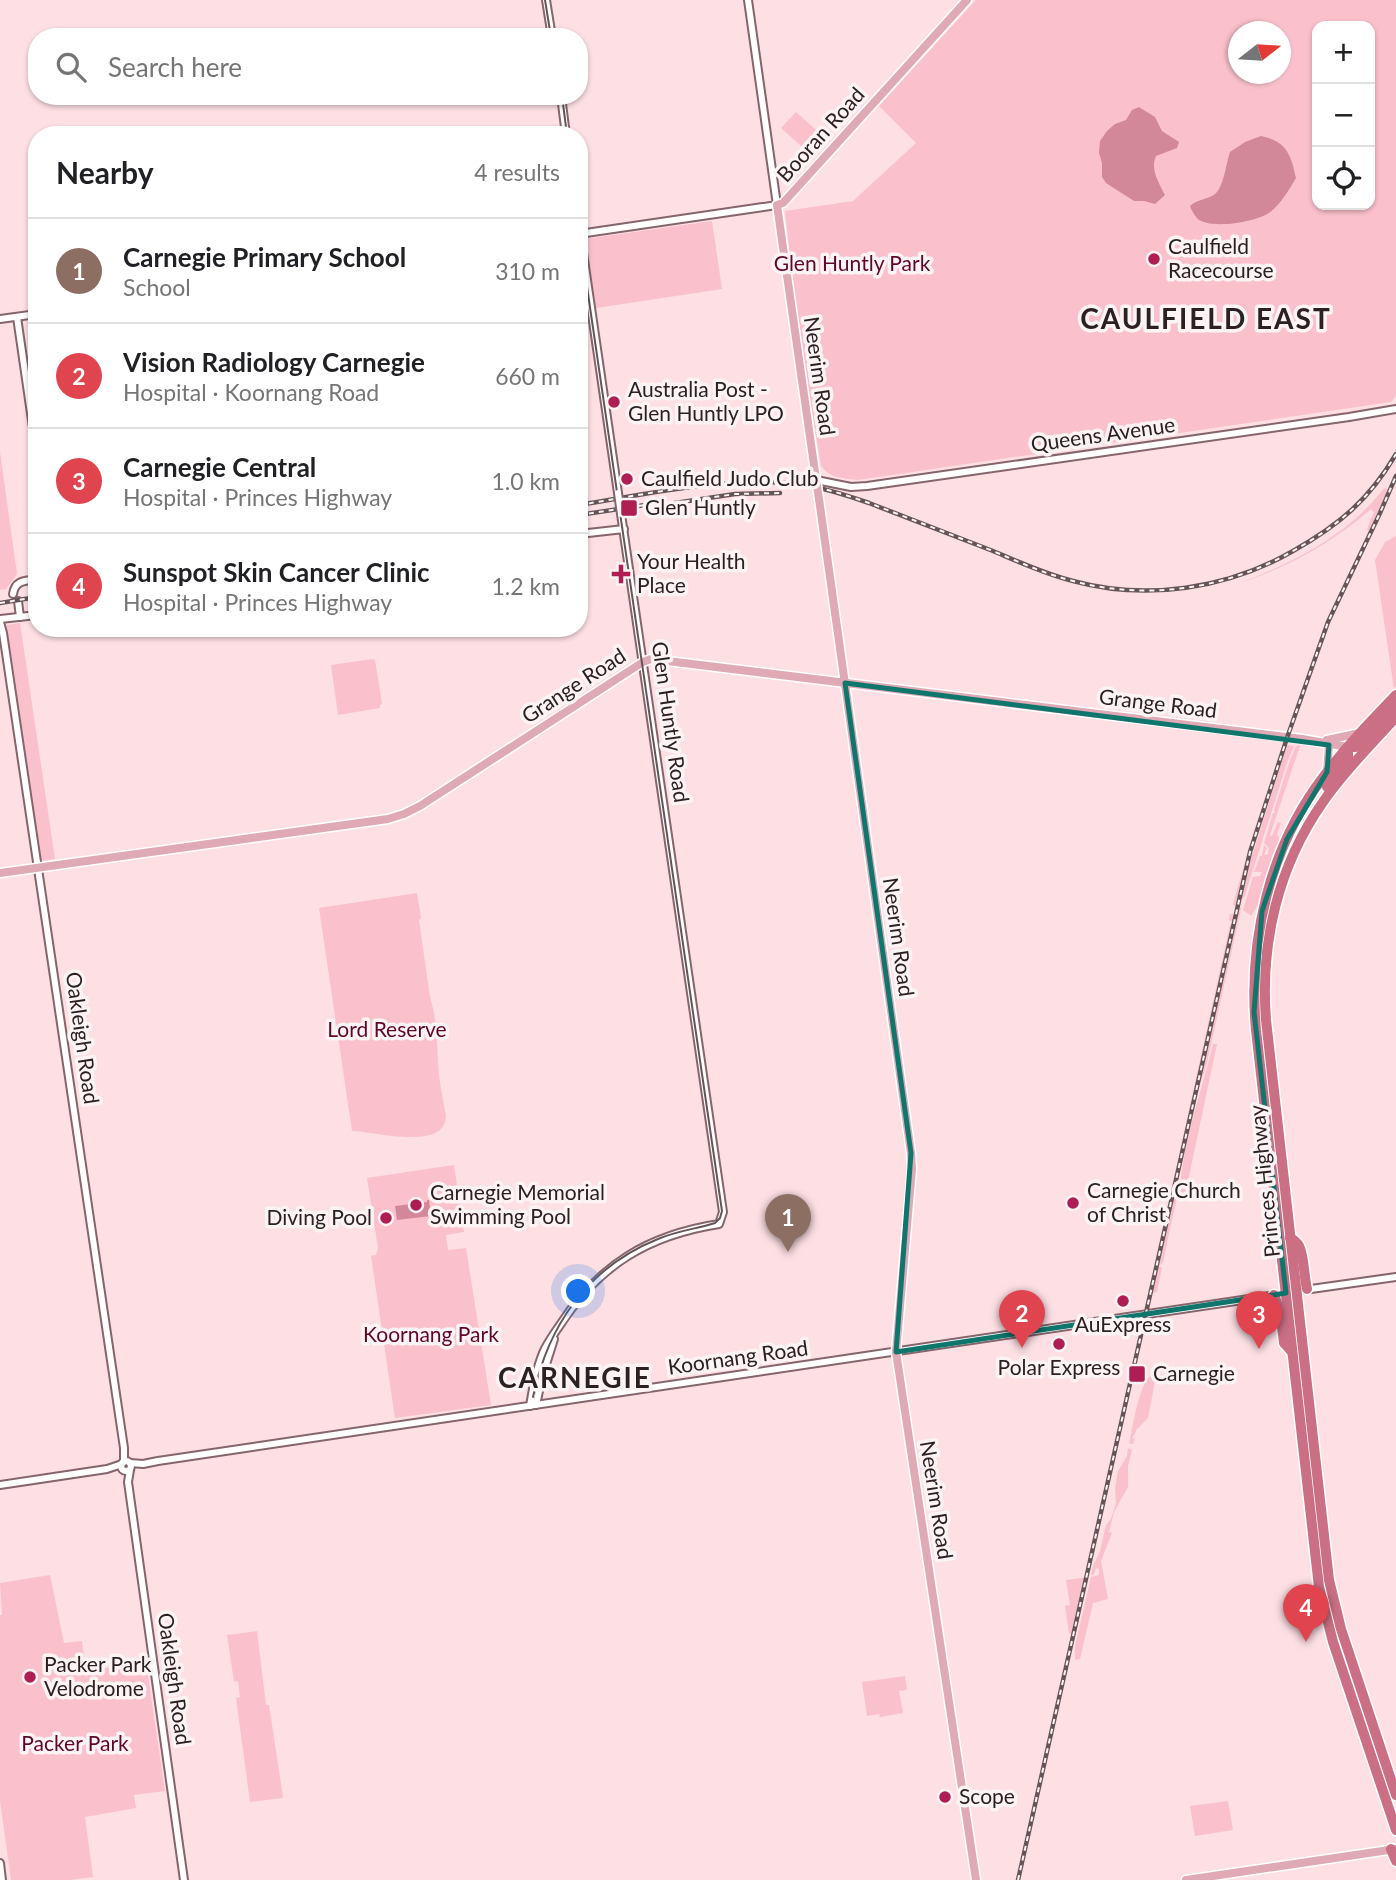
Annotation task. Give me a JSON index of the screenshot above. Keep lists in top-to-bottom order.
{
  "streets": {
    "highway": ["Princes Highway"],
    "main road": ["Booran Road", "Neerim Road", "Grange Road"],
    "street": [
      "Queens Avenue",
      "Glen Huntly Road",
      "Oakleigh Road",
      "Koornang Road"
    ]
  },
  "crossings": [
    ["Booran Road", "Neerim Road"],
    ["Neerim Road", "Queens Avenue"],
    ["Neerim Road", "Grange Road"],
    ["Neerim Road", "Koornang Road"],
    ["Grange Road", "Glen Huntly Road"],
    ["Grange Road", "Oakleigh Road"],
    ["Grange Road", "Princes Highway"],
    ["Glen Huntly Road", "Koornang Road"],
    ["Oakleigh Road", "Koornang Road"],
    ["Princes Highway", "Koornang Road"]
  ],
  "districts": ["CAULFIELD EAST", "CARNEGIE"],
  "parks": [
    "Glen Huntly Park",
    "Lord Reserve",
    "Koornang Park",
    "Packer Park"
  ],
  "places": {
    "other": [
      "Caulfield Racecourse",
      "Australia Post - Glen Huntly LPO",
      "Caulfield Judo Club",
      "Carnegie Church of Christ",
      "Carnegie Memorial Swimming Pool",
      "Diving Pool",
      "AuExpress",
      "Polar Express",
      "Packer Park Velodrome",
      "Scope"
    ],
    "transit": ["Glen Huntly", "Carnegie"],
    "health": ["Your Health Place"]
  },
  "north": "right",
  "page": {
    "map_buttons": ["+", "−"],
    "search": "Search here",
    "heading": ["Nearby", "4 results"],
    "list": [
      {
        "mark": "1",
        "name": "Carnegie Primary School",
        "note": "School",
        "value": "310 m"
      },
      {
        "mark": "2",
        "name": "Vision Radiology Carnegie",
        "note": "Hospital · Koornang Road",
        "value": "660 m"
      },
      {
        "mark": "3",
        "name": "Carnegie Central",
        "note": "Hospital · Princes Highway",
        "value": "1.0 km"
      },
      {
        "mark": "4",
        "name": "Sunspot Skin Cancer Clinic",
        "note": "Hospital · Princes Highway",
        "value": "1.2 km"
      }
    ],
    "pins": [
      "1",
      "2",
      "3",
      "4"
    ]
  }
}
